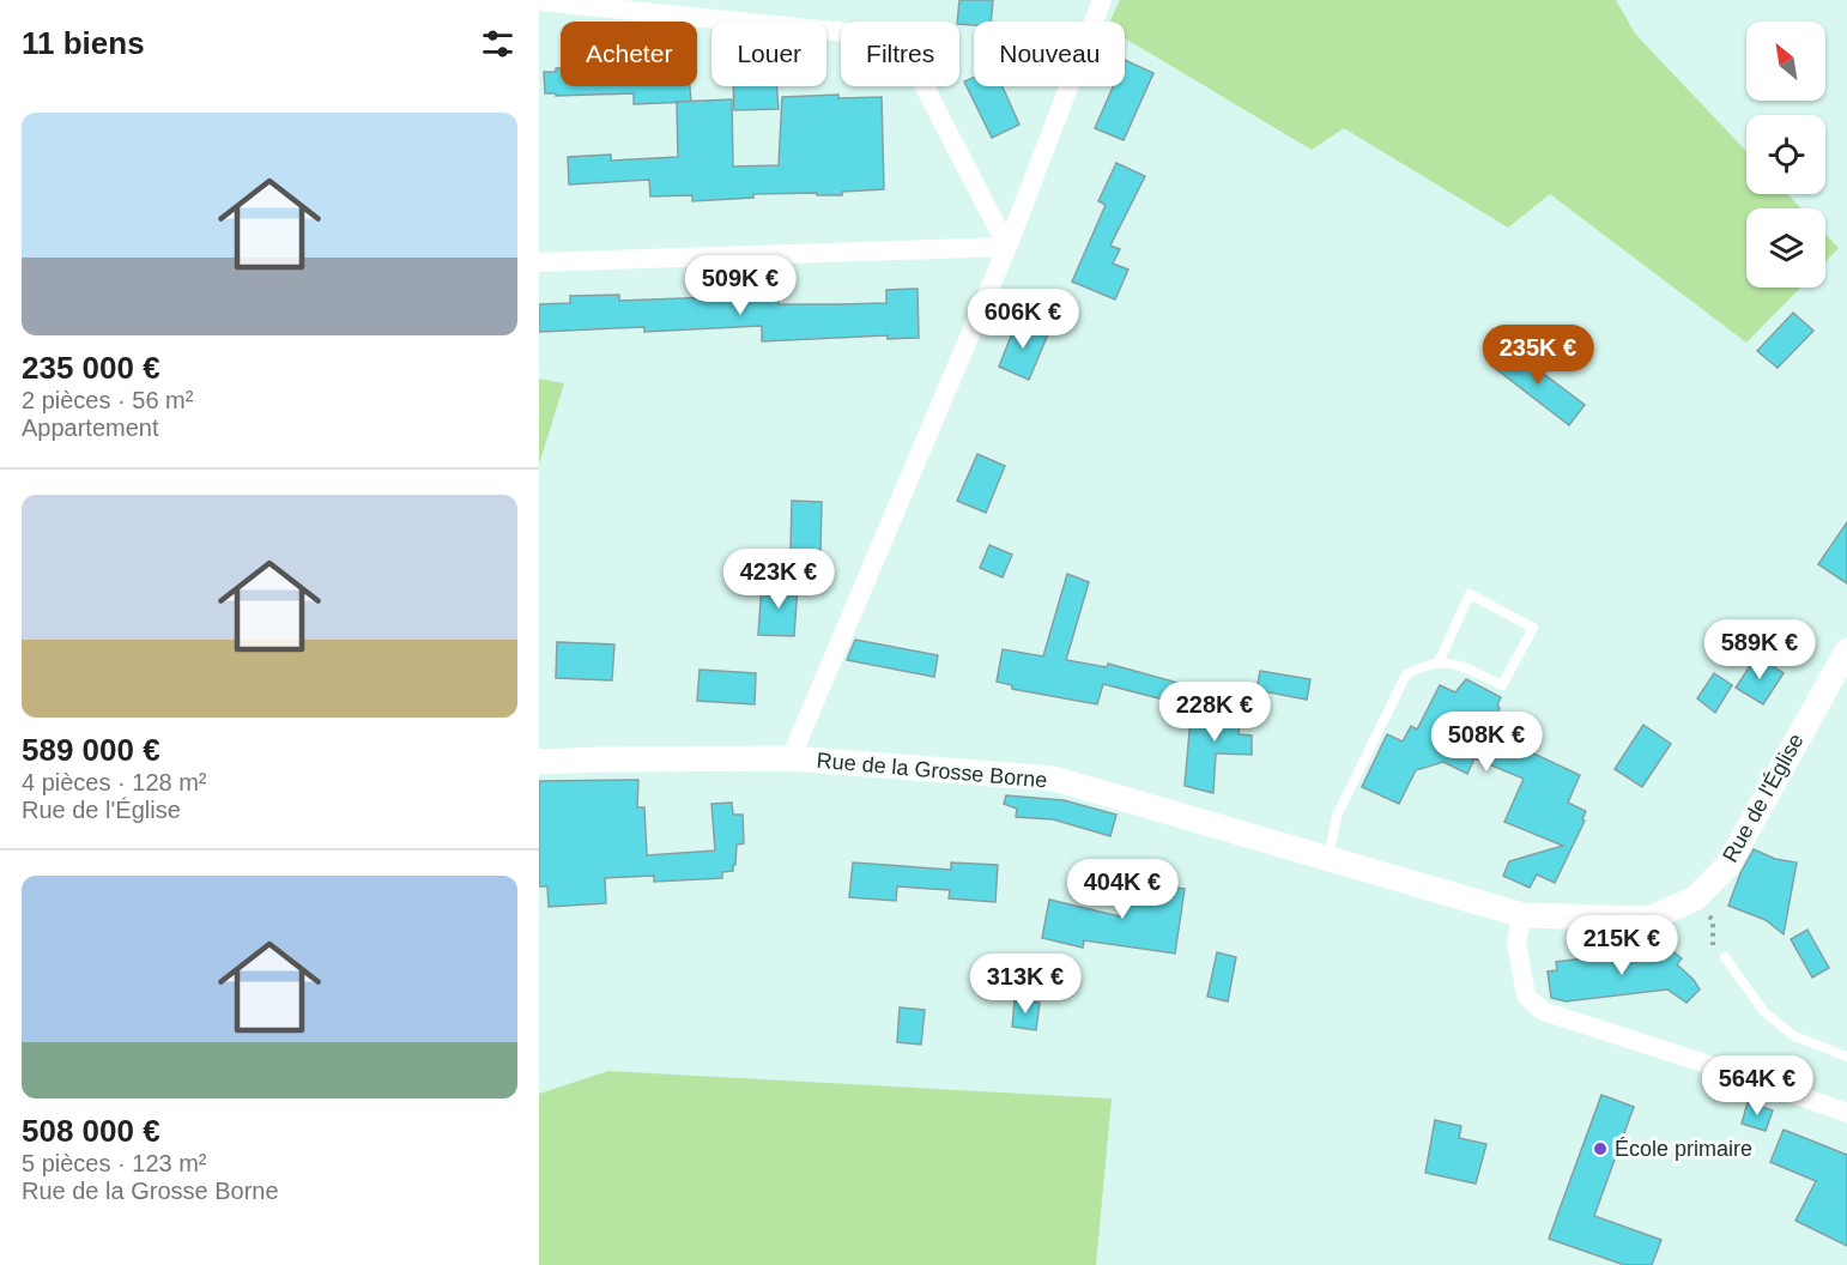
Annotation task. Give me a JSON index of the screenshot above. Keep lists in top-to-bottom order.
{
  "streets": {
    "street": ["Rue de la Grosse Borne", "Rue de l'Église"]
  },
  "crossings": [
    ["Rue de la Grosse Borne", "Rue de l'Église"]
  ],
  "places": ["École primaire"],
  "north": "top left",
  "page": {
    "heading": "11 biens",
    "chip": [
      "Acheter",
      "Louer",
      "Filtres",
      "Nouveau"
    ],
    "list": [
      {
        "name": "235 000 €",
        "note": "2 pièces · 56 m² · Appartement"
      },
      {
        "name": "589 000 €",
        "note": "4 pièces · 128 m² · Rue de l'Église"
      },
      {
        "name": "508 000 €",
        "note": "5 pièces · 123 m² · Rue de la Grosse Borne"
      }
    ],
    "price": [
      "509K €",
      "606K €",
      "235K €",
      "423K €",
      "589K €",
      "228K €",
      "508K €",
      "404K €",
      "215K €",
      "313K €",
      "564K €"
    ]
  }
}
